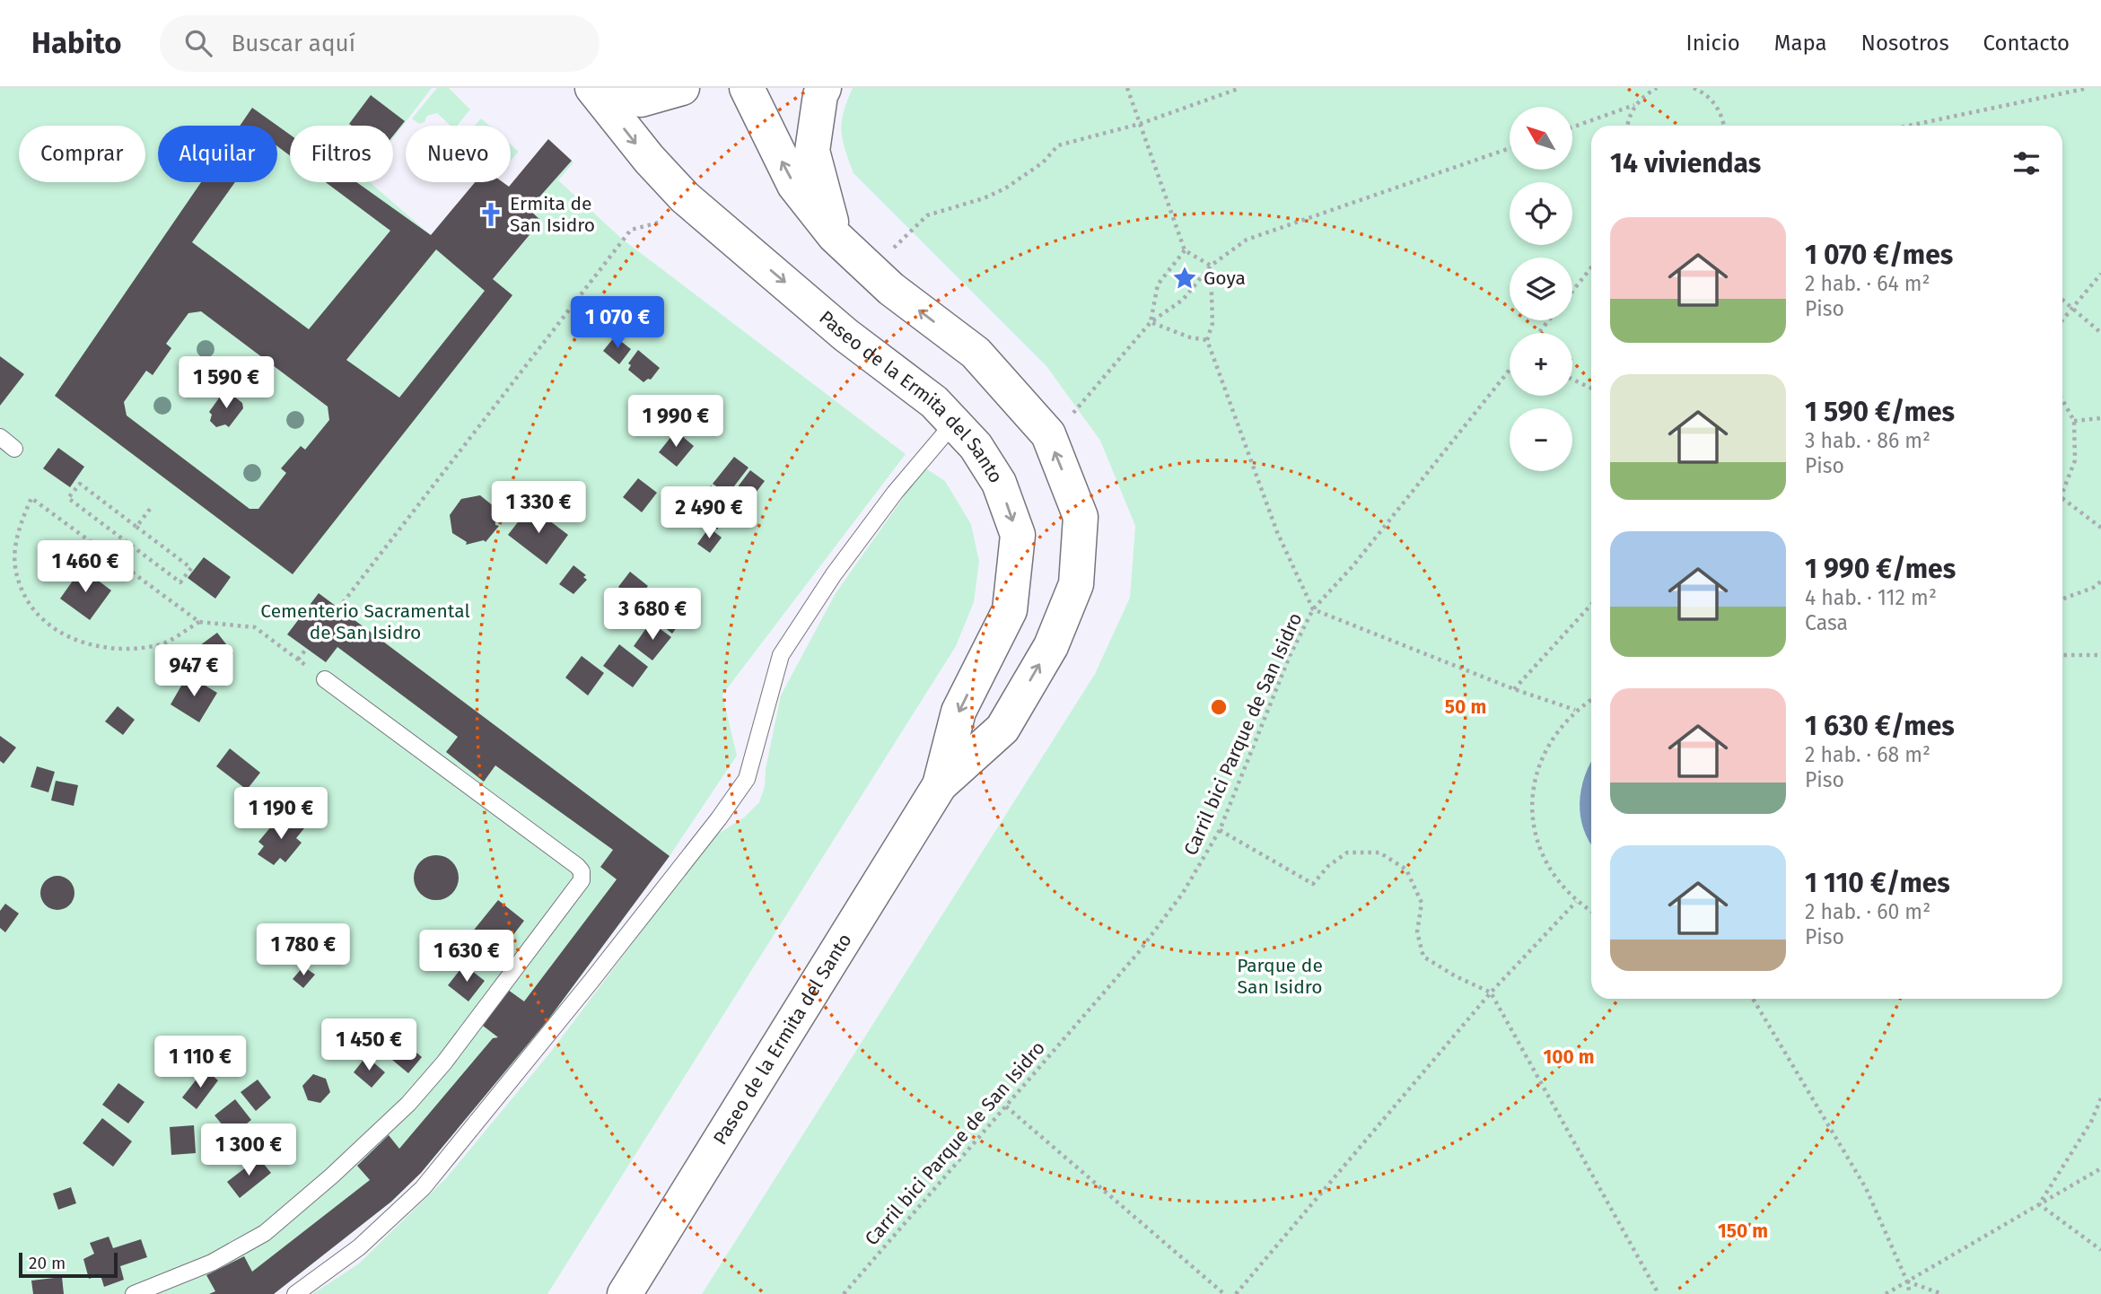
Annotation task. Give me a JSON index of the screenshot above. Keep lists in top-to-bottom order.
{
  "streets": {
    "street": ["Paseo de la Ermita del Santo"],
    "path": ["Carril bici Parque de San Isidro"]
  },
  "parks": ["Cementerio Sacramental de San Isidro", "Parque de San Isidro"],
  "places": {
    "church": ["Ermita de San Isidro"],
    "place": ["Goya"]
  },
  "scale_bar": "20 m",
  "north": "top left",
  "page": {
    "header": "Habito",
    "search": "Buscar aquí",
    "nav": [
      "Inicio",
      "Mapa",
      "Nosotros",
      "Contacto"
    ],
    "map_buttons": ["+", "−"],
    "chip": [
      "Comprar",
      "Alquilar",
      "Filtros",
      "Nuevo"
    ],
    "heading": "14 viviendas",
    "list": [
      {
        "name": "1 070 €/mes",
        "note": "2 hab. · 64 m² · Piso"
      },
      {
        "name": "1 590 €/mes",
        "note": "3 hab. · 86 m² · Piso"
      },
      {
        "name": "1 990 €/mes",
        "note": "4 hab. · 112 m² · Casa"
      },
      {
        "name": "1 630 €/mes",
        "note": "2 hab. · 68 m² · Piso"
      },
      {
        "name": "1 110 €/mes",
        "note": "2 hab. · 60 m² · Piso"
      }
    ],
    "price": [
      "1 070 €",
      "1 590 €",
      "1 990 €",
      "1 330 €",
      "2 490 €",
      "1 460 €",
      "3 680 €",
      "947 €",
      "1 190 €",
      "1 780 €",
      "1 630 €",
      "1 450 €",
      "1 110 €",
      "1 300 €"
    ],
    "scale": "20 m"
  },
  "rings": ["50 m", "100 m", "150 m"]
}
